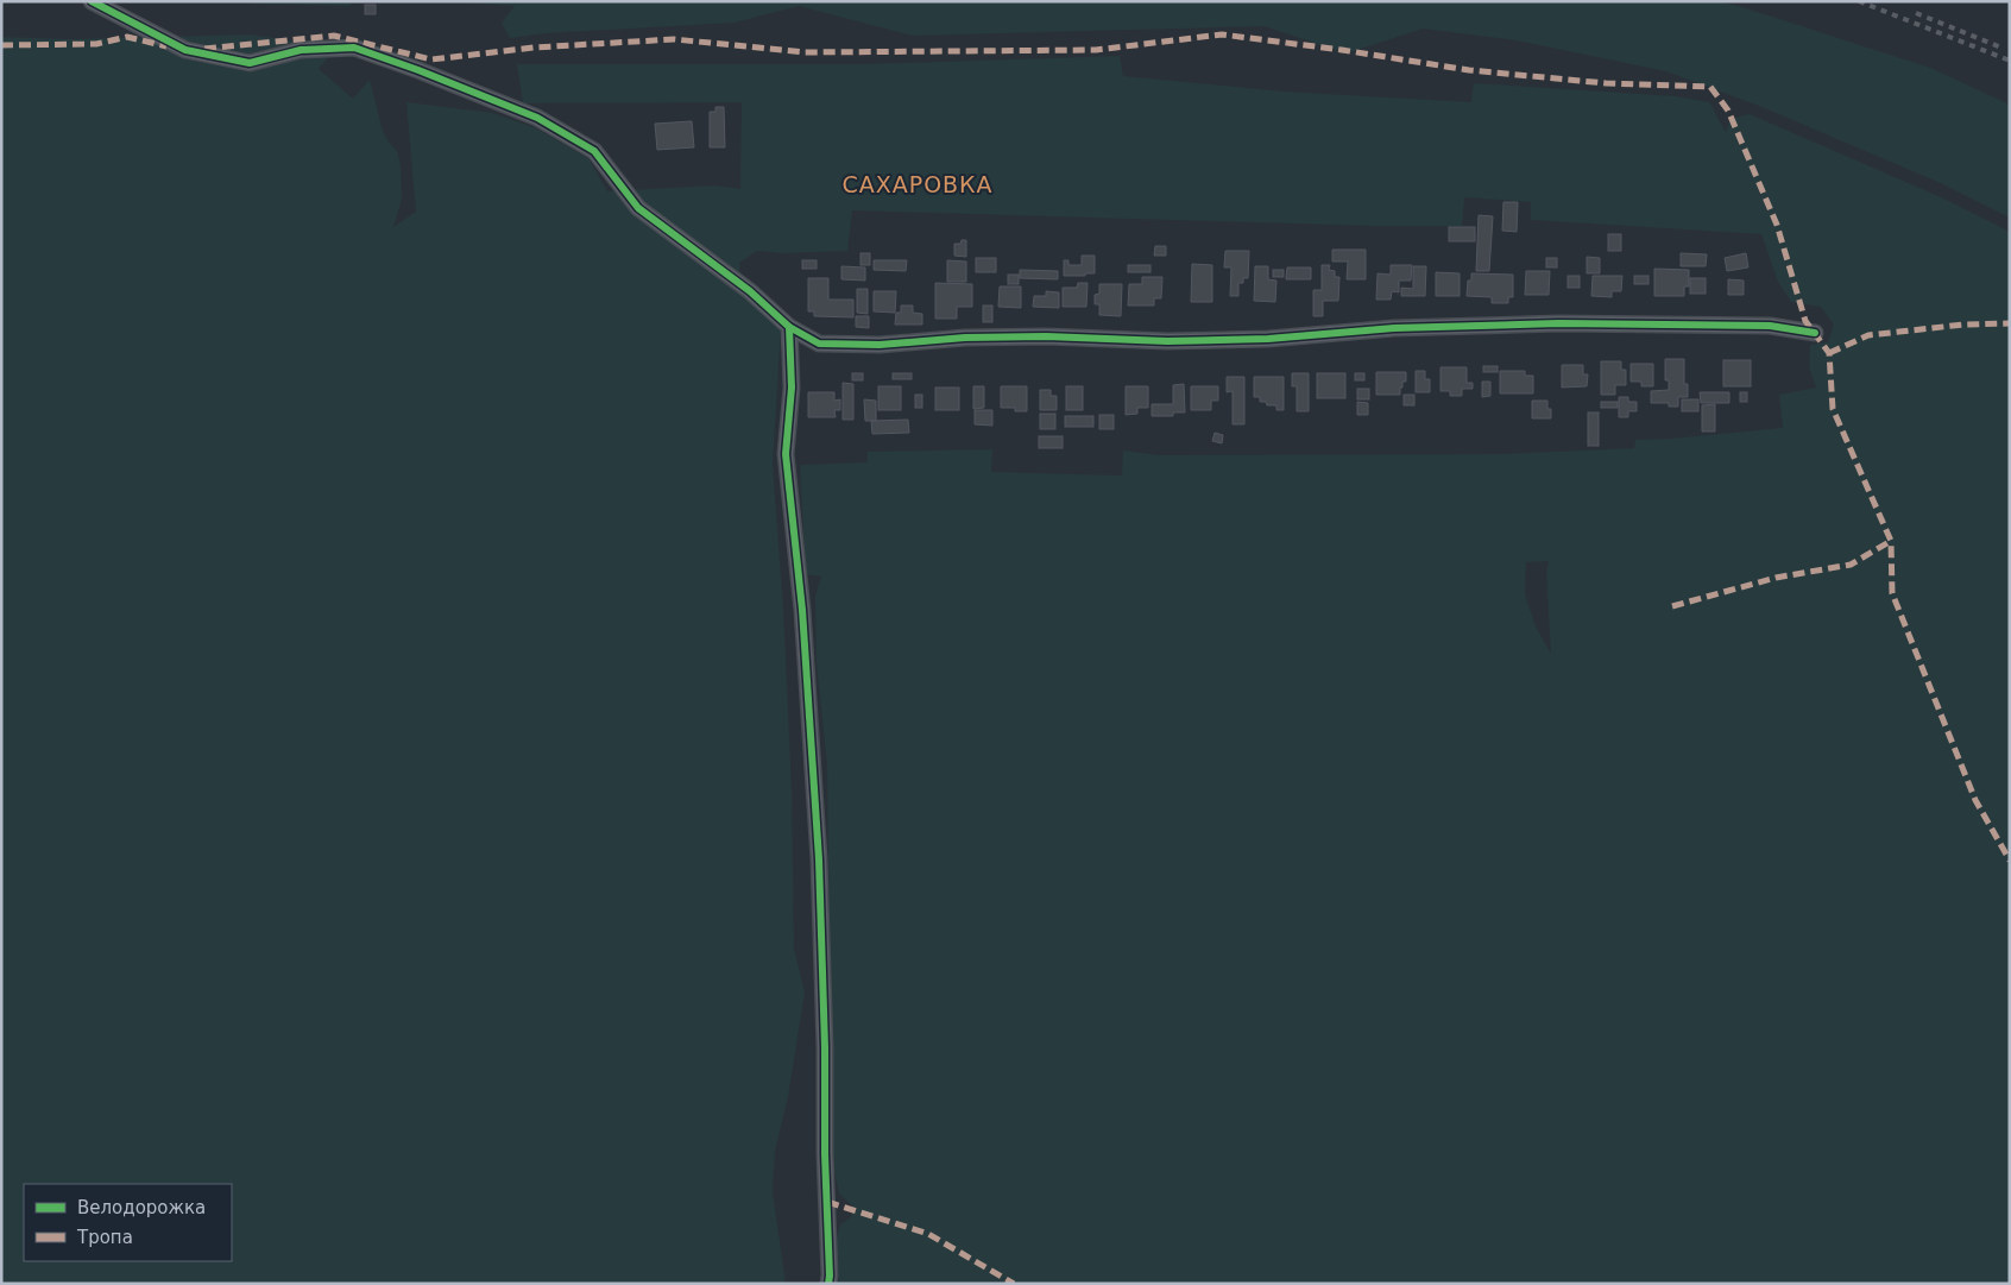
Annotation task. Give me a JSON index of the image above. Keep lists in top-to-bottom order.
{
  "districts": ["САХАРОВКА"],
  "legend": ["Велодорожка", "Тропа"]
}
